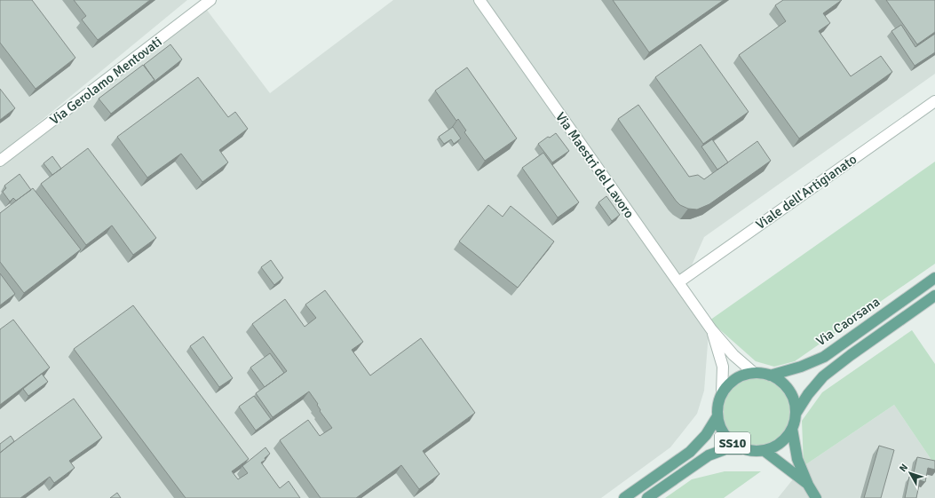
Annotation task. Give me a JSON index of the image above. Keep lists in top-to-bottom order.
{
  "streets": {
    "main road": ["Via Caorsana", "SS10"],
    "street": ["Via Gerolamo Mentovati", "Via Maestri del Lavoro", "Viale dell'Artigianato"]
  },
  "crossings": [
    ["Via Maestri del Lavoro", "Viale dell'Artigianato"],
    ["Via Maestri del Lavoro", "Via Caorsana"],
    ["Via Maestri del Lavoro", "SS10"],
    ["Via Caorsana", "SS10"]
  ],
  "north": "top left"
}
